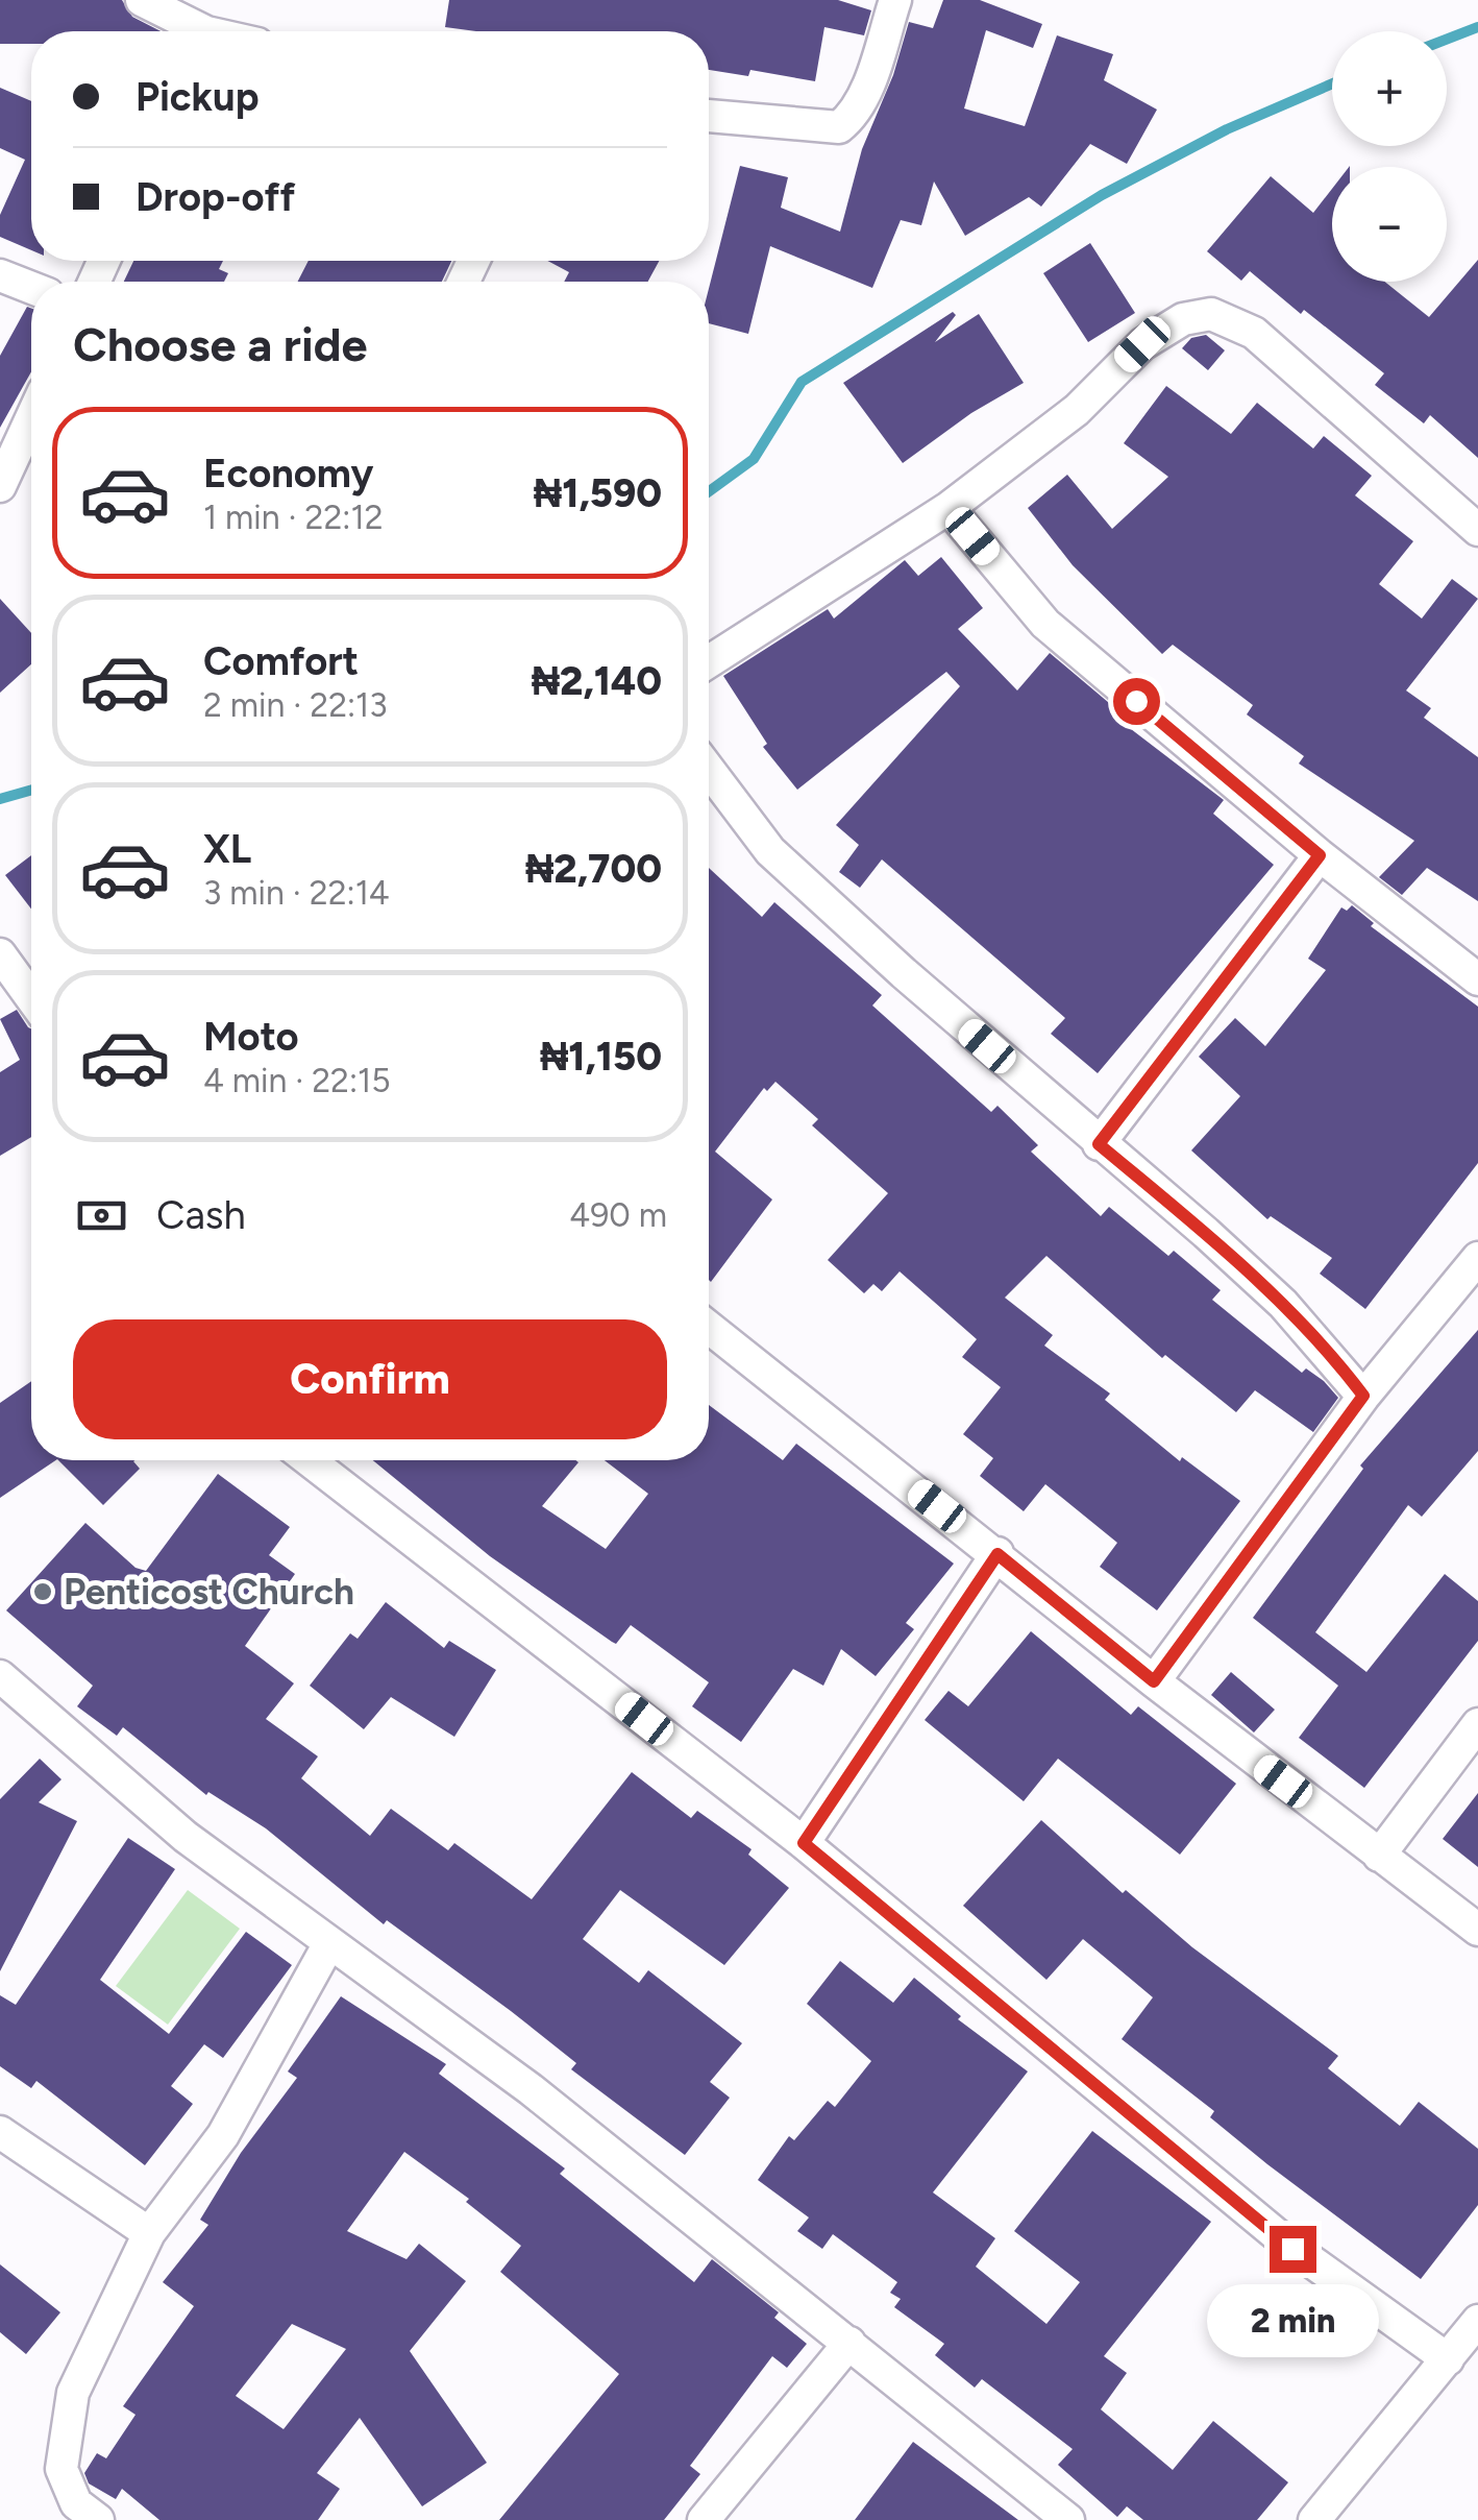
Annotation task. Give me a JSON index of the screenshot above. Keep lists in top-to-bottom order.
{
  "places": ["Penticost Church"],
  "page": {
    "map_buttons": ["+", "−"],
    "banner": ["Pickup", "Drop-off"],
    "heading": "Choose a ride",
    "list": [
      {
        "name": "Economy",
        "note": "1 min · 22:12",
        "value": "₦1,590"
      },
      {
        "name": "Comfort",
        "note": "2 min · 22:13",
        "value": "₦2,140"
      },
      {
        "name": "XL",
        "note": "3 min · 22:14",
        "value": "₦2,700"
      },
      {
        "name": "Moto",
        "note": "4 min · 22:15",
        "value": "₦1,150"
      }
    ],
    "pay": ["Cash", "490 m"],
    "buttons": "Confirm",
    "bubble": "2 min"
  }
}
